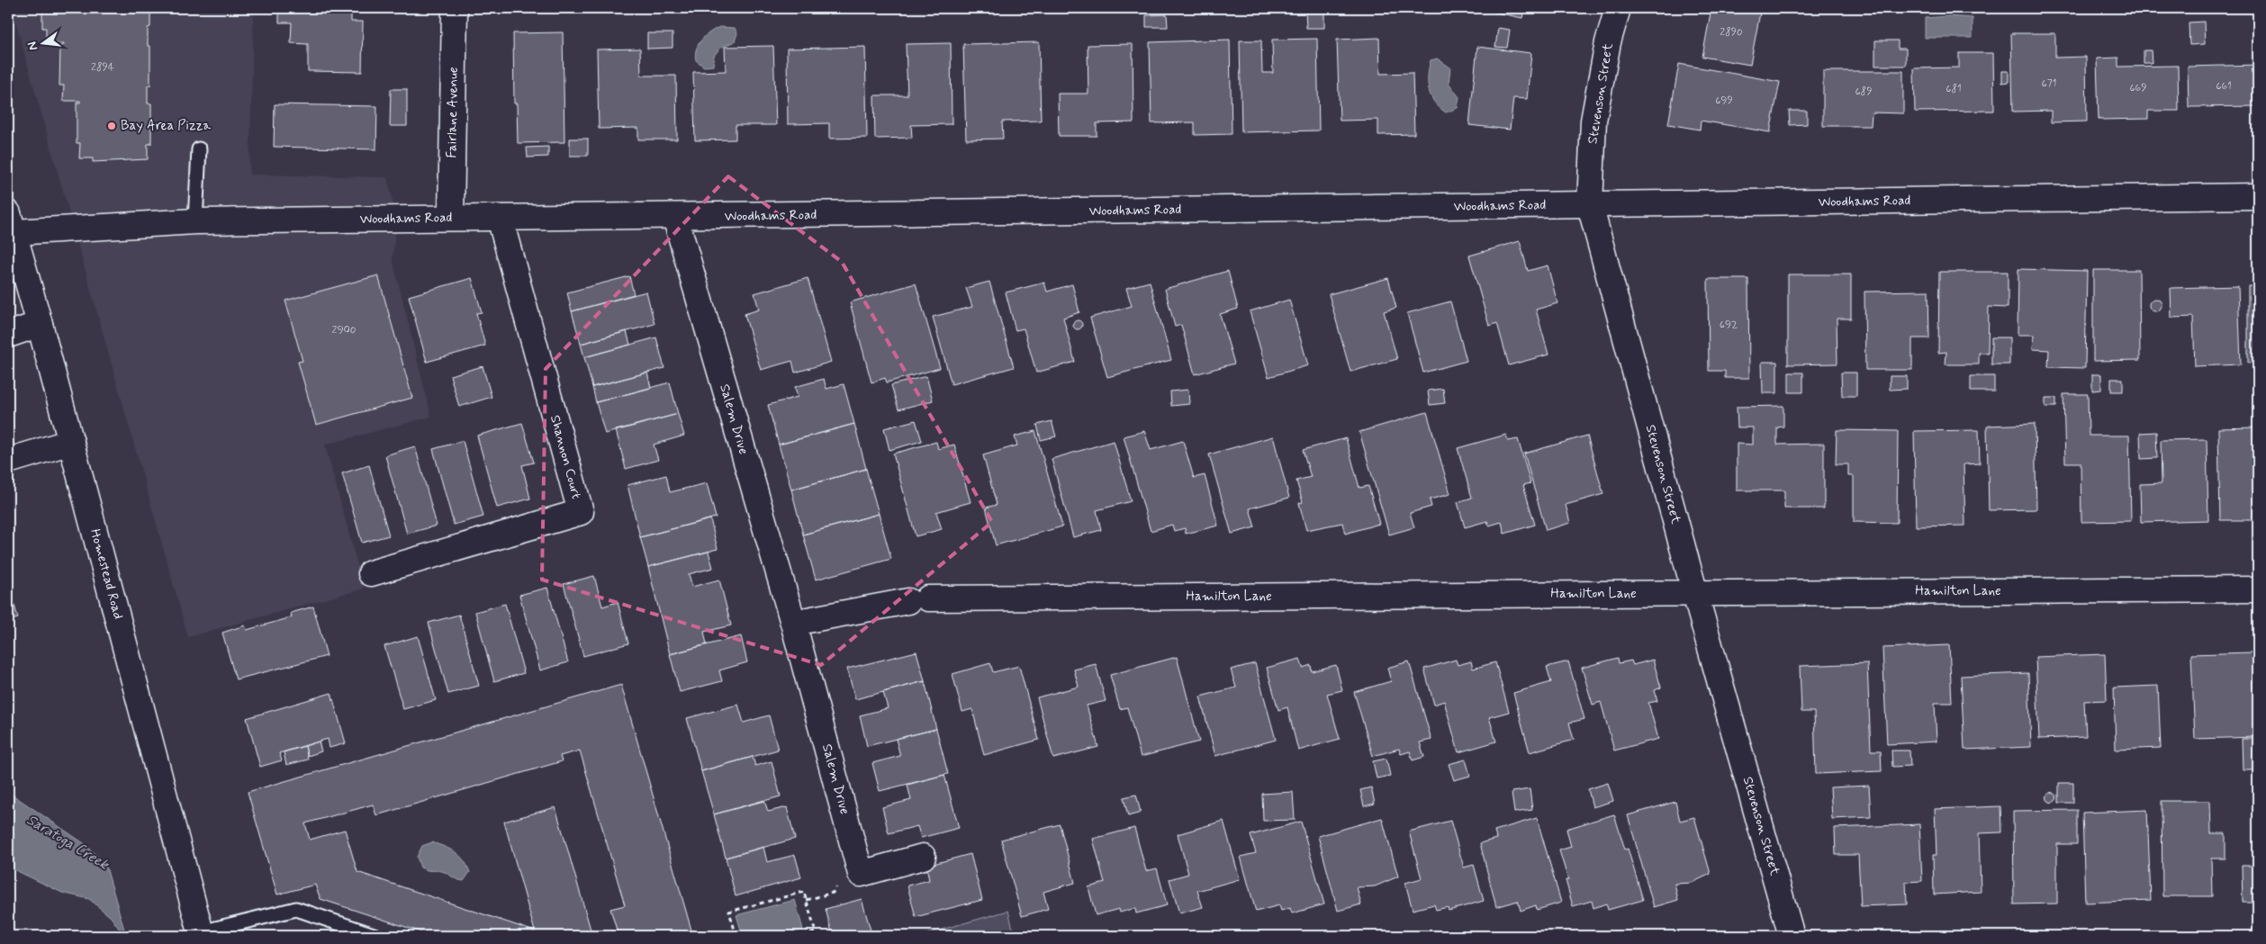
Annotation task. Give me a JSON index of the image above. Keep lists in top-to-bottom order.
{
  "streets": {
    "street": [
      "Stevenson Street",
      "Fairlane Avenue",
      "Woodhams Road",
      "Salem Drive",
      "Shannon Court",
      "Homestead Road",
      "Hamilton Lane"
    ]
  },
  "crossings": [
    ["Stevenson Street", "Woodhams Road"],
    ["Stevenson Street", "Hamilton Lane"],
    ["Fairlane Avenue", "Woodhams Road"],
    ["Woodhams Road", "Salem Drive"],
    ["Woodhams Road", "Shannon Court"],
    ["Woodhams Road", "Homestead Road"],
    ["Salem Drive", "Hamilton Lane"]
  ],
  "water": ["Saratoga Creek"],
  "places": ["Bay Area Pizza"],
  "house_numbers": [
    "2890",
    "2894",
    "671",
    "661",
    "669",
    "681",
    "689",
    "699",
    "692",
    "2900"
  ],
  "north": "left"
}
